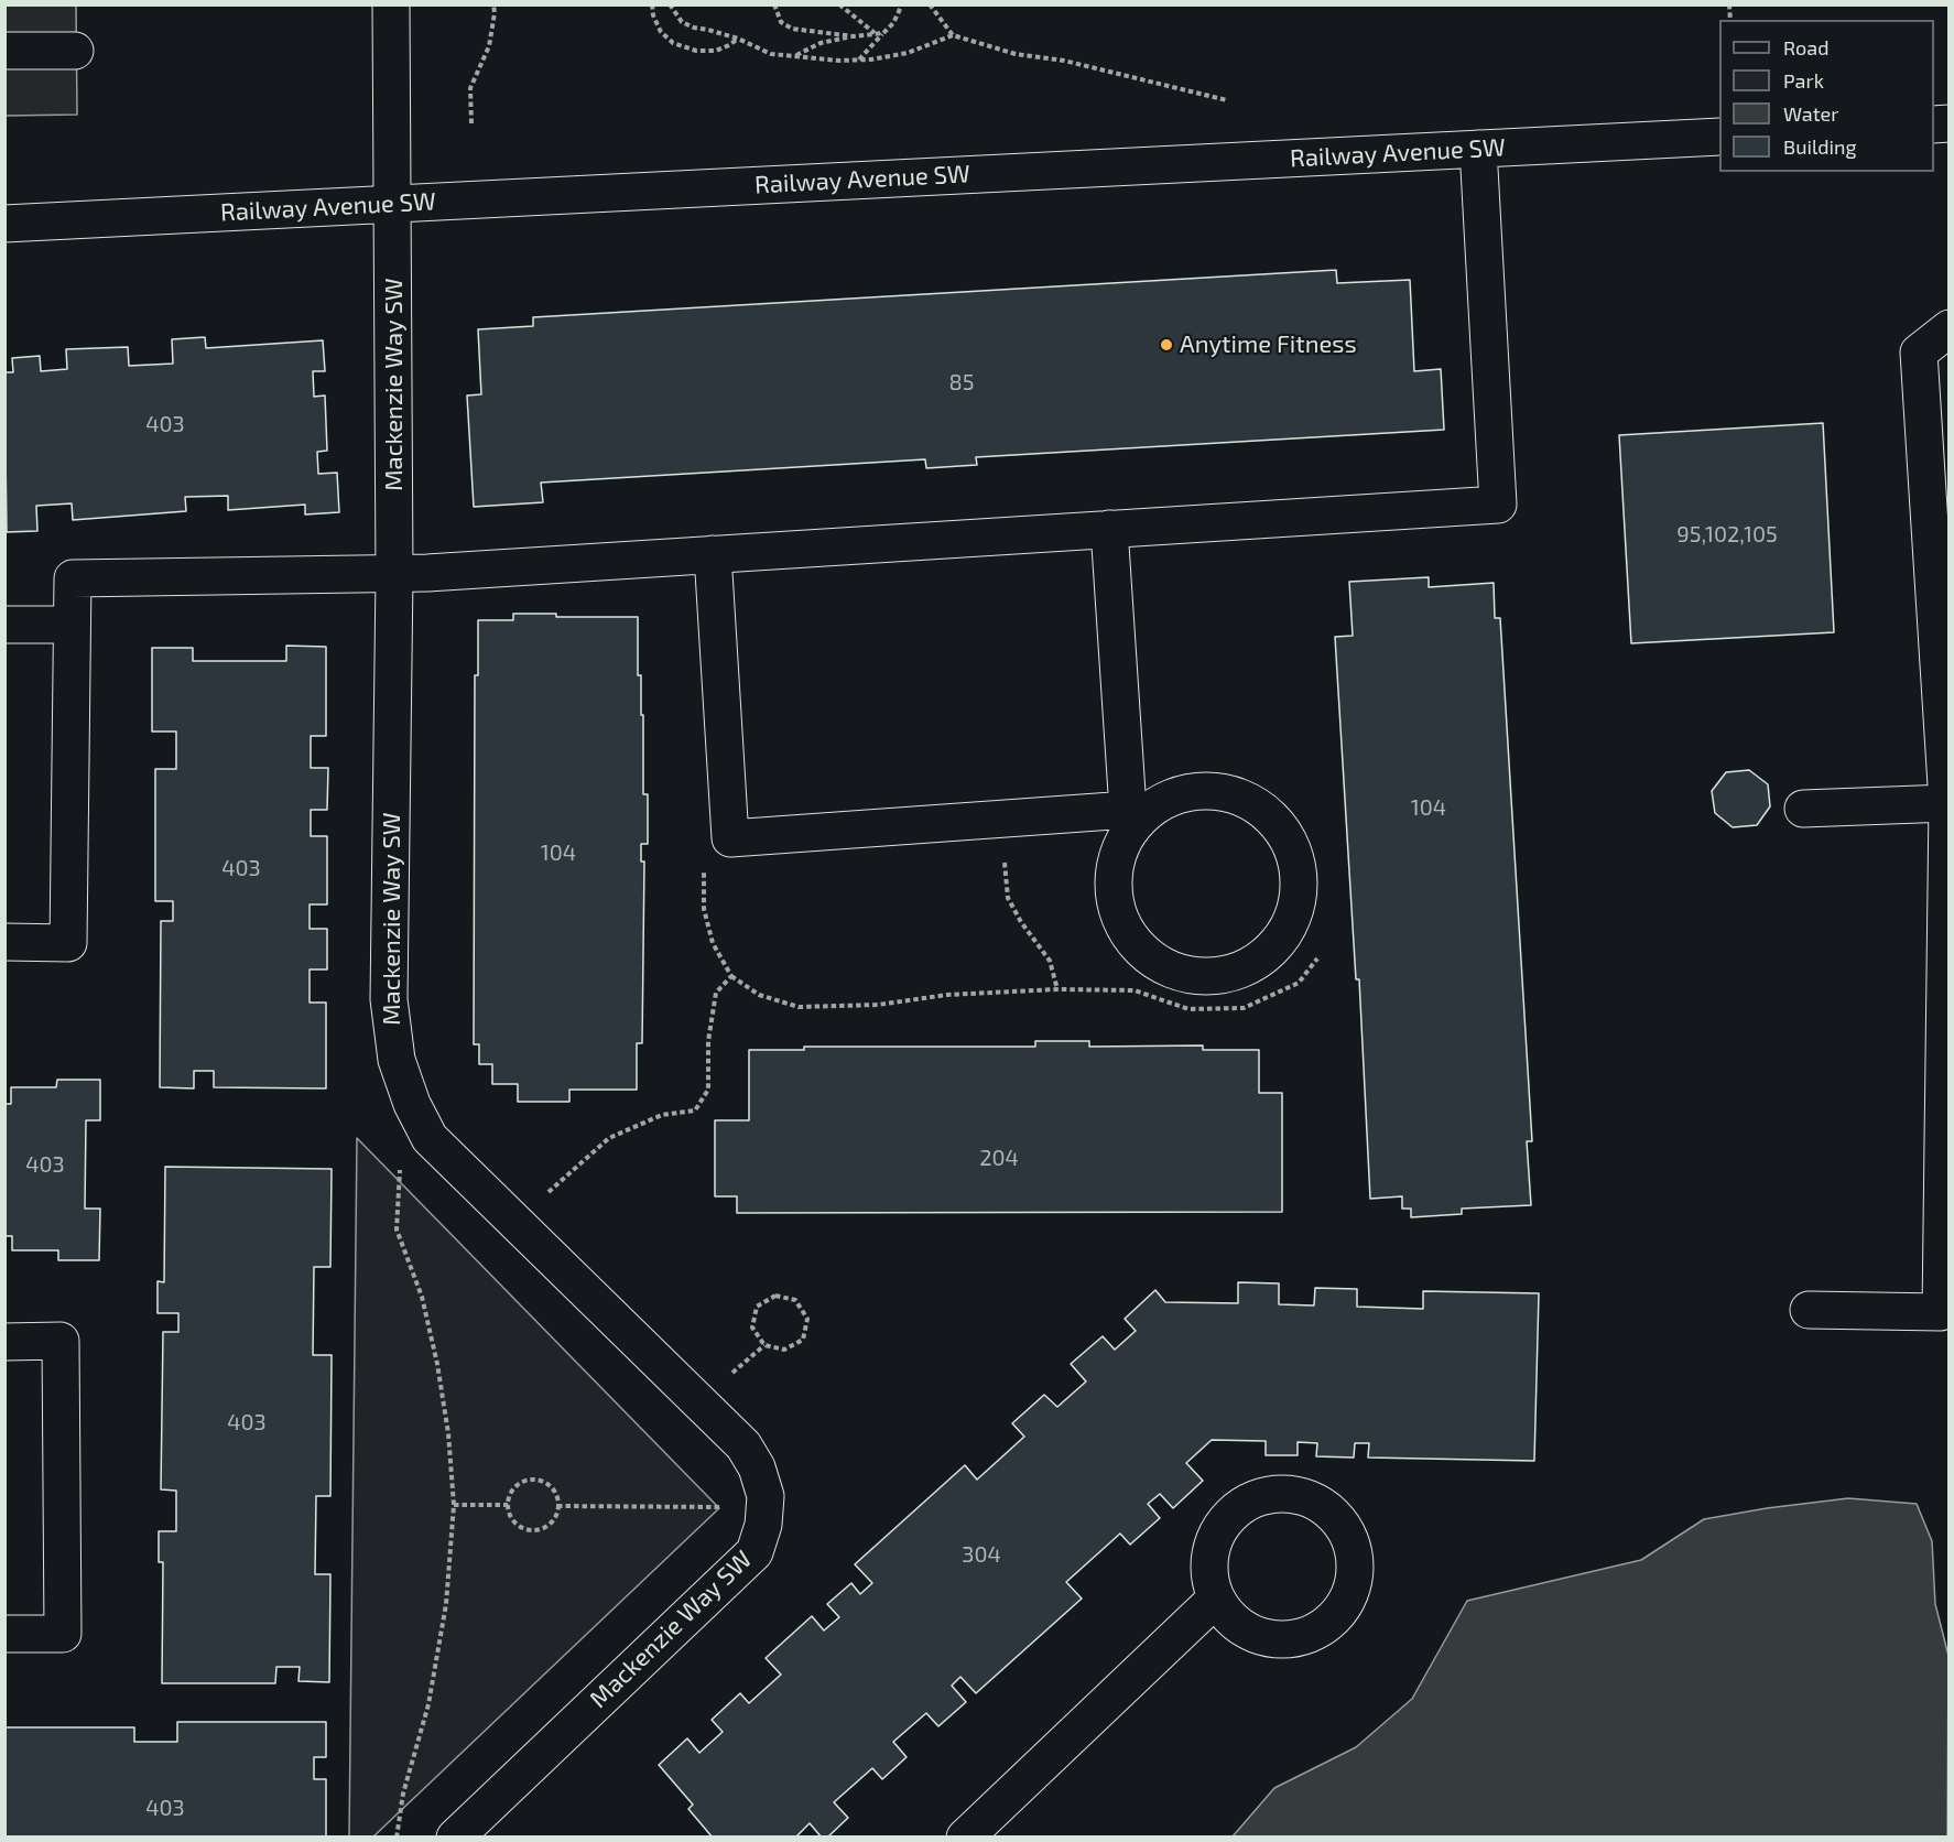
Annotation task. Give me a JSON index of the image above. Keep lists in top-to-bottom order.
{
  "streets": {
    "street": ["Railway Avenue SW", "Mackenzie Way SW"]
  },
  "crossings": [
    ["Railway Avenue SW", "Mackenzie Way SW"]
  ],
  "places": ["Anytime Fitness"],
  "house_numbers": [
    "85",
    "403",
    "95,102,105",
    "104",
    "104",
    "403",
    "204",
    "403",
    "403",
    "304",
    "403"
  ],
  "legend": [
    "Road",
    "Park",
    "Water",
    "Building"
  ]
}
